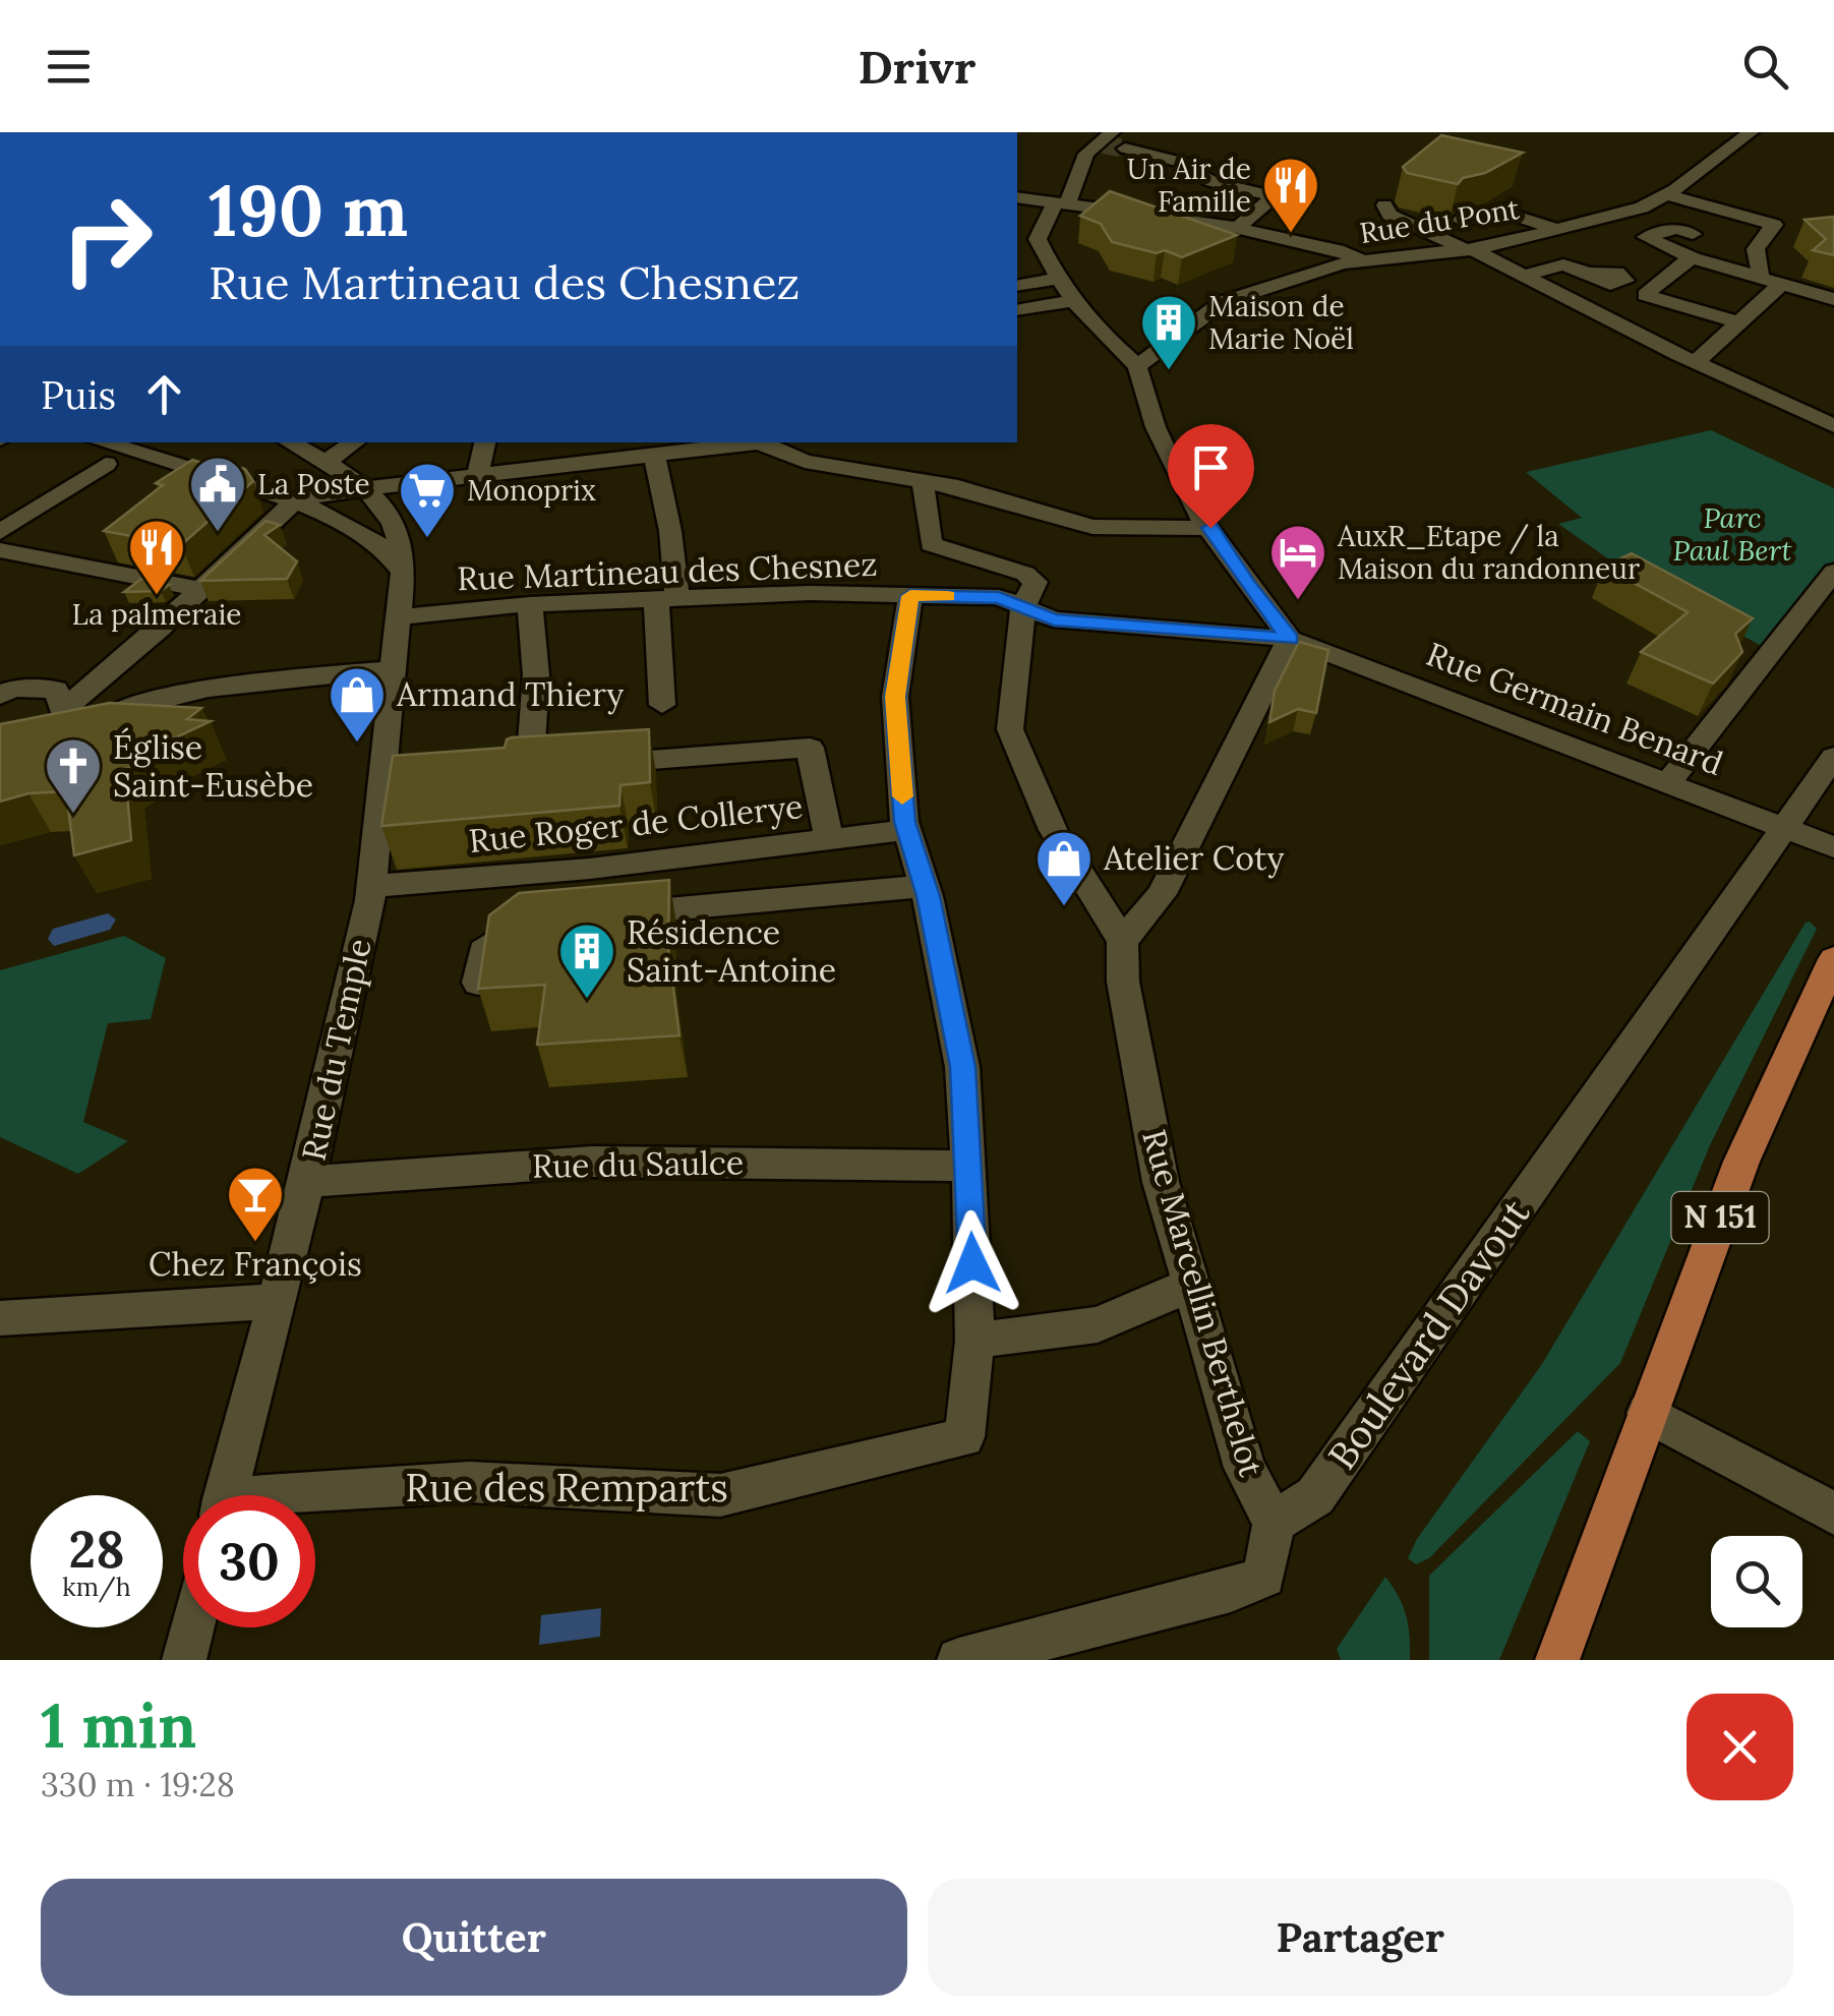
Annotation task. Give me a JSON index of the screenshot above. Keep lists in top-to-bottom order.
{
  "streets": {
    "main road": ["N 151"],
    "street": [
      "Rue du Pont",
      "Rue Martineau des Chesnez",
      "Rue Germain Benard",
      "Rue Roger de Collerye",
      "Rue du Temple",
      "Rue du Saulce",
      "Rue Marcellin Berthelot",
      "Boulevard Davout",
      "Rue des Remparts"
    ]
  },
  "crossings": [
    ["Rue Martineau des Chesnez", "Rue Germain Benard"],
    ["Rue Martineau des Chesnez", "Rue du Temple"],
    ["Rue Germain Benard", "Boulevard Davout"],
    ["Rue Roger de Collerye", "Rue du Temple"],
    ["Rue du Temple", "Rue du Saulce"],
    ["Rue Marcellin Berthelot", "Boulevard Davout"]
  ],
  "parks": ["Parc Paul Bert"],
  "places": {
    "restaurant": ["Un Air de Famille", "La palmeraie"],
    "building": ["Maison de Marie Noël", "Résidence Saint-Antoine"],
    "public building": ["La Poste"],
    "supermarket": ["Monoprix"],
    "hotel": ["AuxR_Etape / la Maison du randonneur"],
    "shop": ["Armand Thiery", "Atelier Coty"],
    "church": ["Église Saint-Eusèbe"],
    "bar": ["Chez François"]
  },
  "page": {
    "header": "Drivr",
    "turn": ["190 m", "Rue Martineau des Chesnez"],
    "then": "Puis",
    "speed": "28 km/h",
    "limit": "30",
    "heading": ["1 min", "330 m · 19:28"],
    "buttons": ["Quitter", "Partager"]
  }
}
